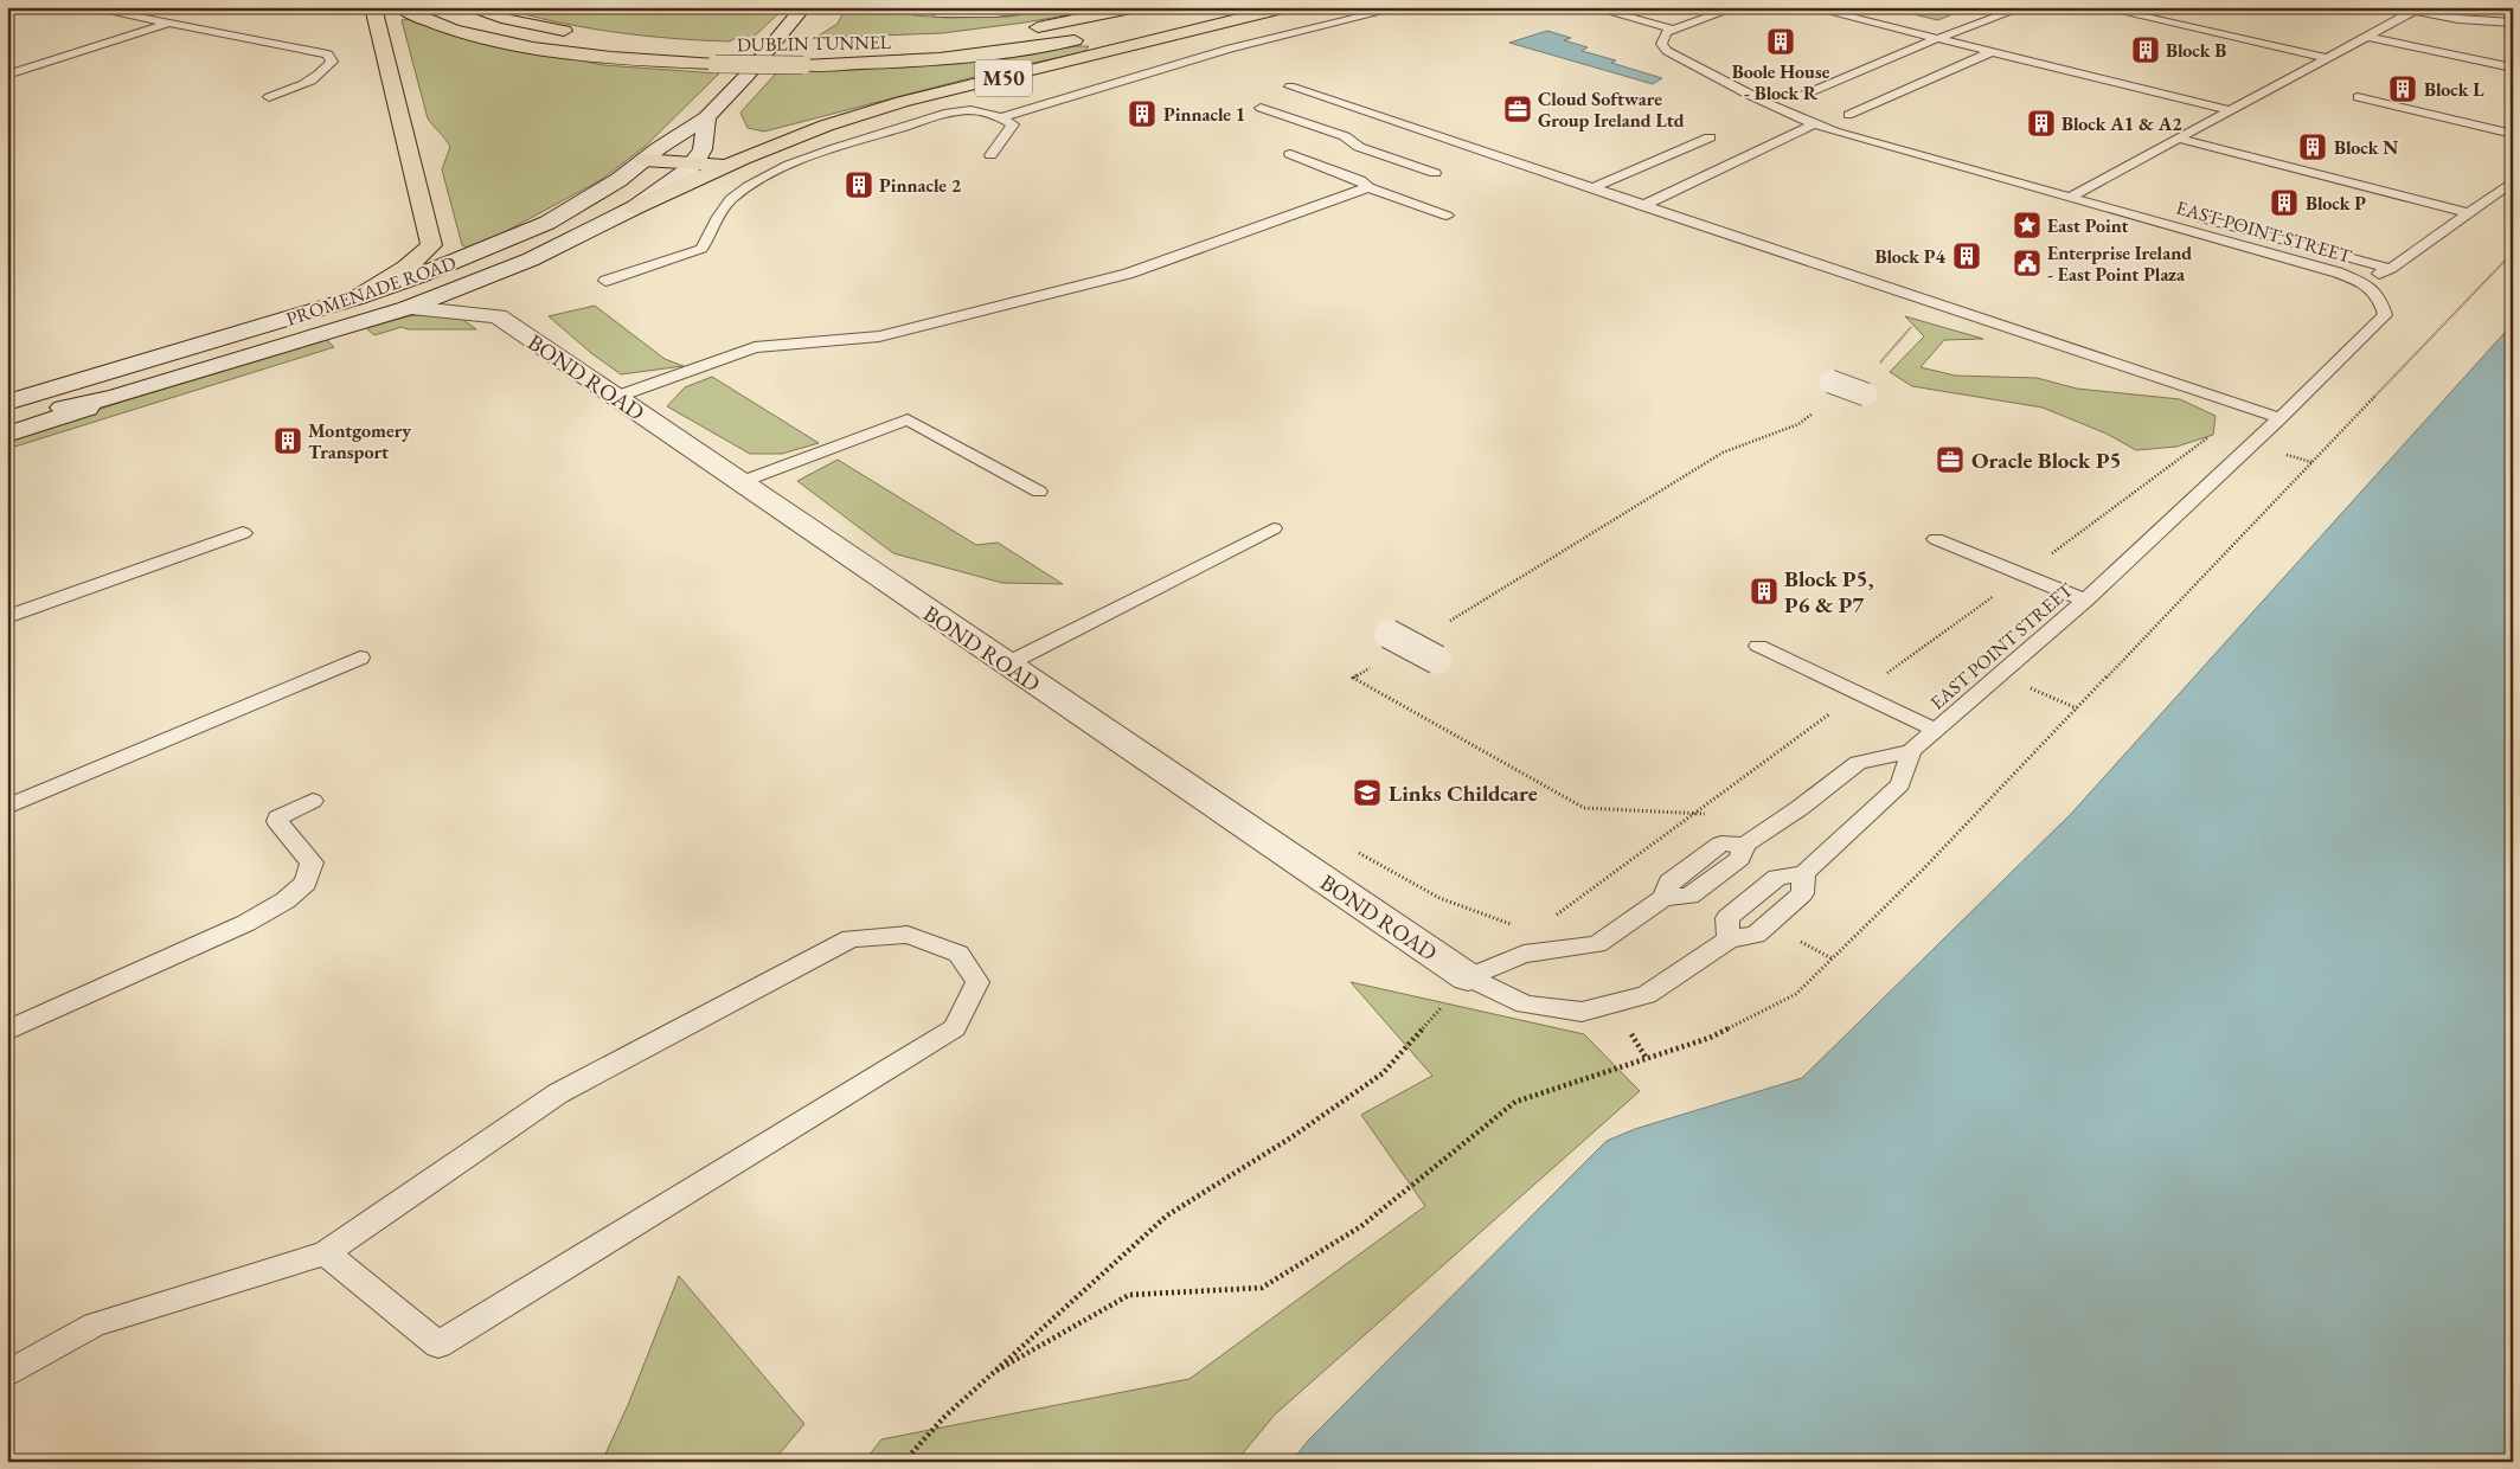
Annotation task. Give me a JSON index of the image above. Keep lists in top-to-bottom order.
{
  "streets": {
    "highway": ["DUBLIN TUNNEL", "M50"],
    "street": ["PROMENADE ROAD", "BOND ROAD"],
    "lane": ["EAST POINT STREET"]
  },
  "crossings": [
    ["M50", "PROMENADE ROAD"],
    ["PROMENADE ROAD", "BOND ROAD"]
  ],
  "places": {
    "building": [
      "Boole House - Block R",
      "Block B",
      "Block L",
      "Pinnacle 1",
      "Block A1 & A2",
      "Block N",
      "Pinnacle 2",
      "Block P",
      "Block P4",
      "Montgomery Transport",
      "Block P5, P6 & P7"
    ],
    "office": ["Cloud Software Group Ireland Ltd", "Oracle Block P5"],
    "place": ["East Point"],
    "public building": ["Enterprise Ireland - East Point Plaza"],
    "school or university": ["Links Childcare"]
  }
}
